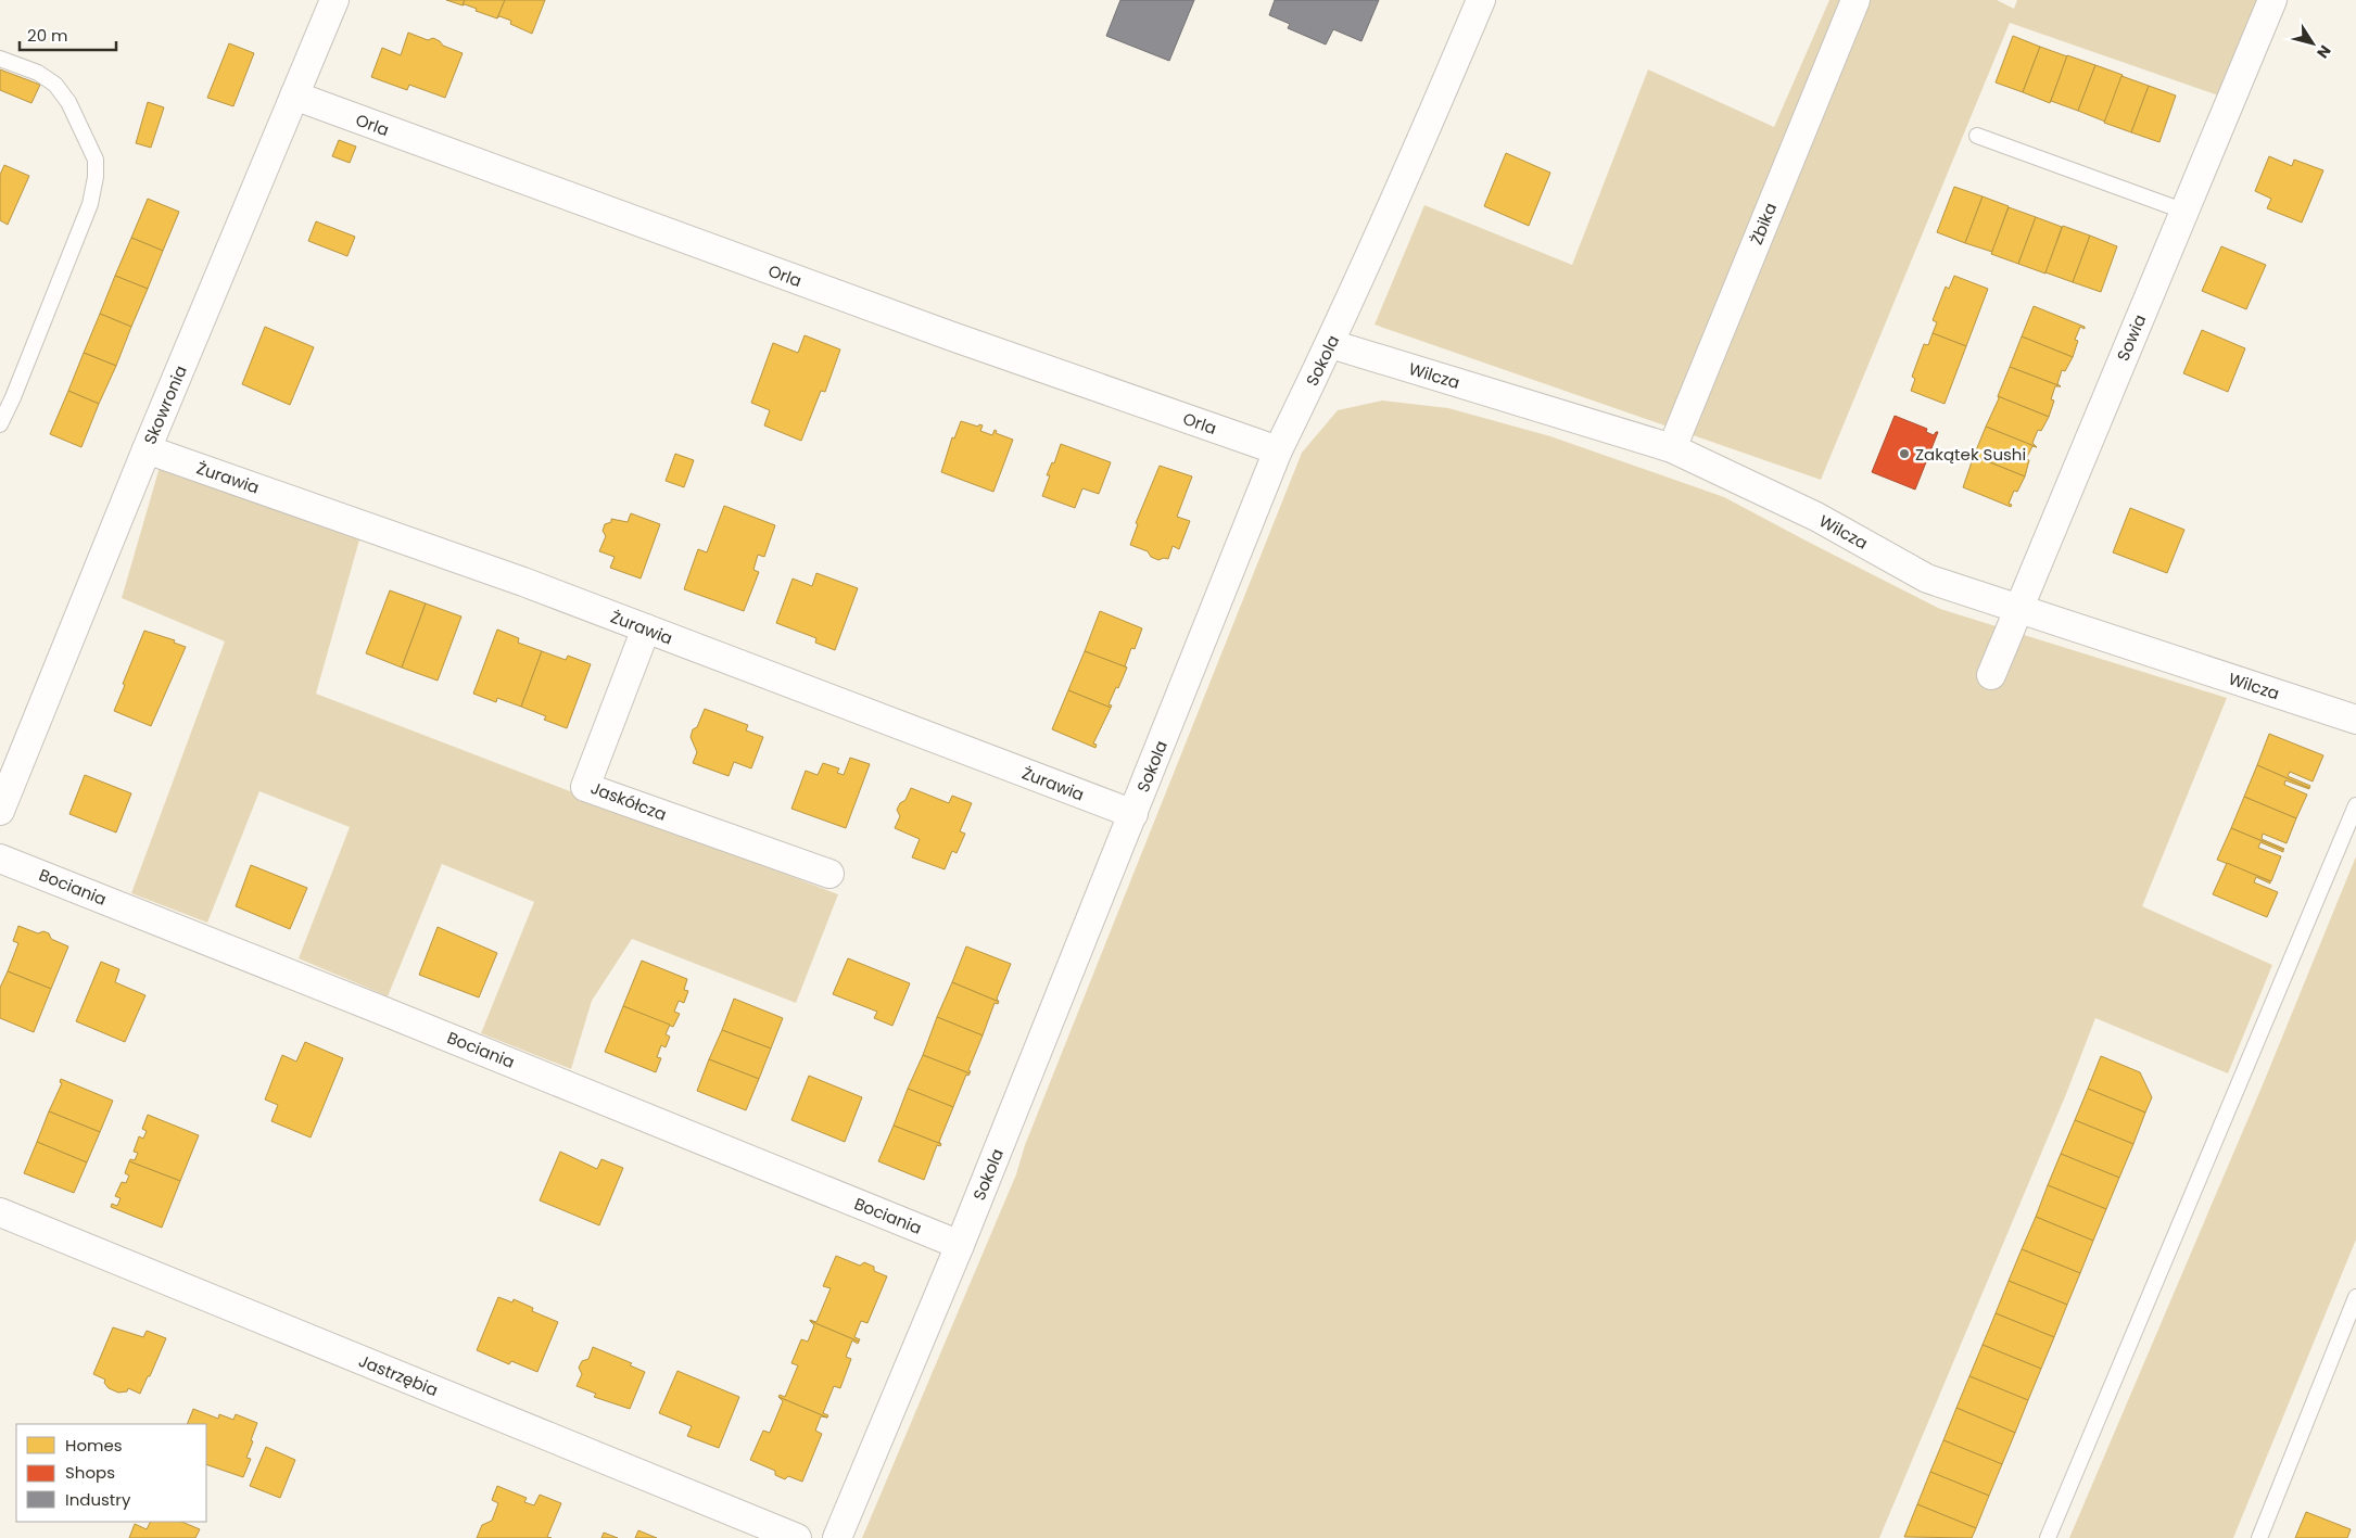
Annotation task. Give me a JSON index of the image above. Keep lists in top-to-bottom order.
{
  "streets": {
    "street": [
      "Orla",
      "Żbika",
      "Sowia",
      "Sokola",
      "Wilcza",
      "Skowronia",
      "Żurawia",
      "Jaskółcza",
      "Bociania",
      "Jastrzębia"
    ]
  },
  "crossings": [
    ["Orla", "Sokola"],
    ["Orla", "Skowronia"],
    ["Żbika", "Wilcza"],
    ["Sowia", "Wilcza"],
    ["Sokola", "Wilcza"],
    ["Sokola", "Żurawia"],
    ["Sokola", "Bociania"],
    ["Skowronia", "Żurawia"],
    ["Żurawia", "Jaskółcza"]
  ],
  "places": ["Zakątek Sushi"],
  "legend": ["Homes", "Shops", "Industry"],
  "scale_bar": "20 m",
  "north": "bottom right"
}
